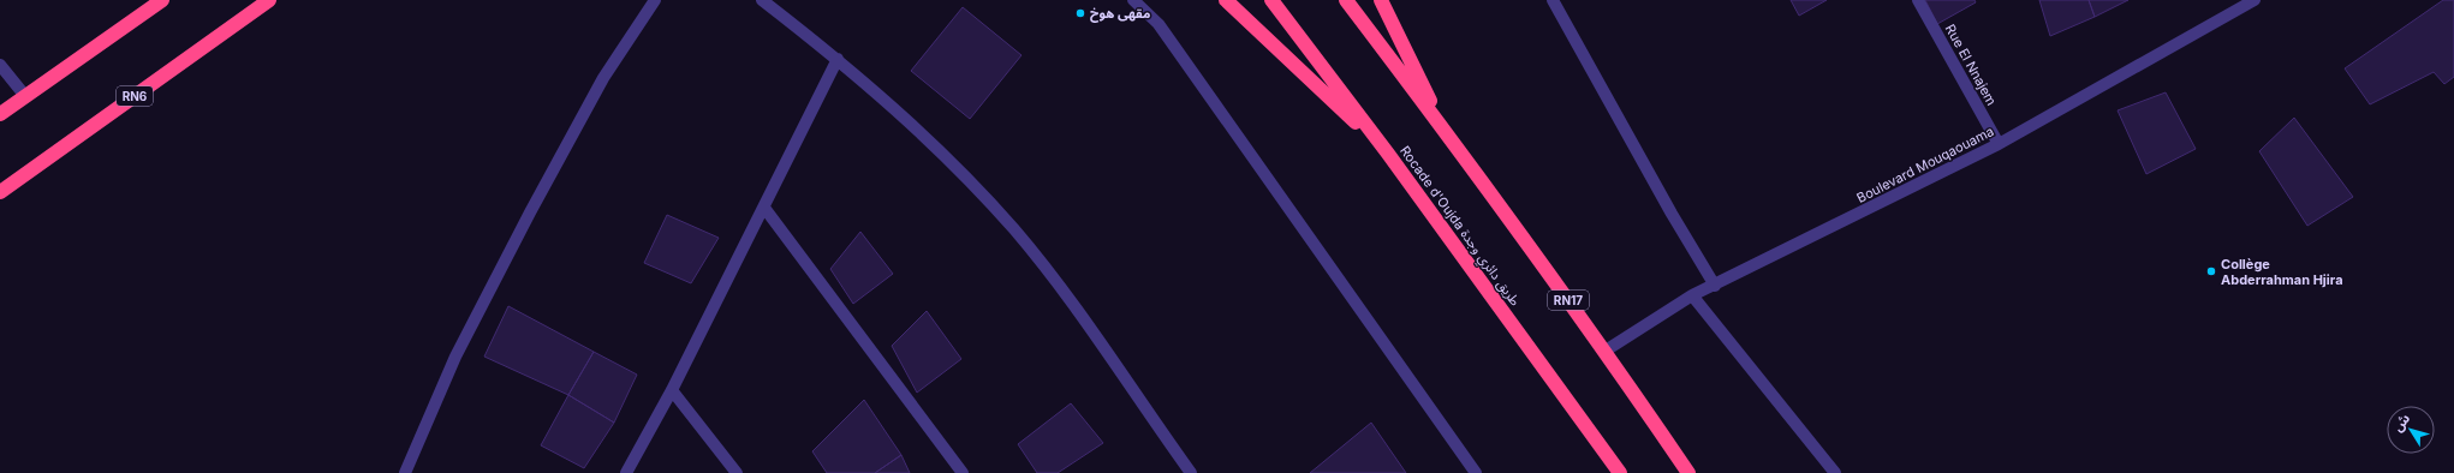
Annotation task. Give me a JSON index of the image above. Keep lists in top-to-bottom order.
{
  "streets": {
    "highway": ["RN6", "Rocade d'Oujda طريق دائري وجدة", "RN17"],
    "street": ["Rue El Nnajem", "Boulevard Mouqaouama"]
  },
  "crossings": [
    ["Rue El Nnajem", "Boulevard Mouqaouama"],
    ["Boulevard Mouqaouama", "RN17"]
  ],
  "places": ["مقهى هوخ", "Collège Abderrahman Hjira"],
  "north": "top left"
}
